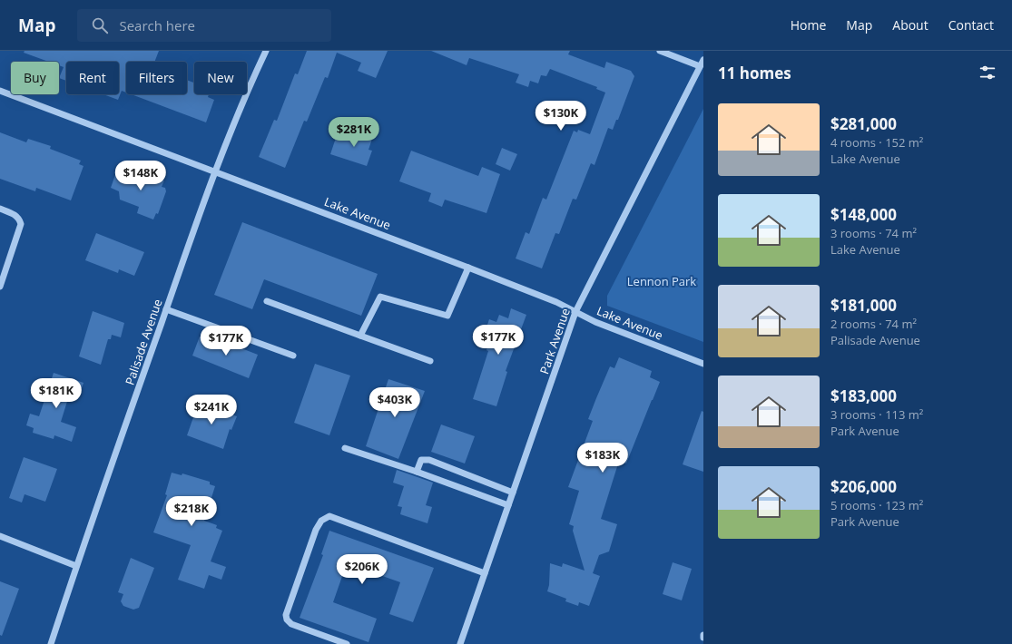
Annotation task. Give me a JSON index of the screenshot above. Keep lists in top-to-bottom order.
{
  "streets": {
    "street": ["Lake Avenue", "Park Avenue", "Palisade Avenue"]
  },
  "crossings": [
    ["Lake Avenue", "Park Avenue"],
    ["Lake Avenue", "Palisade Avenue"]
  ],
  "parks": ["Lennon Park"],
  "page": {
    "header": "Map",
    "search": "Search here",
    "nav": [
      "Home",
      "Map",
      "About",
      "Contact"
    ],
    "heading": "11 homes",
    "chip": [
      "Buy",
      "Rent",
      "Filters",
      "New"
    ],
    "list": [
      {
        "name": "$281,000",
        "note": "4 rooms · 152 m² · Lake Avenue"
      },
      {
        "name": "$148,000",
        "note": "3 rooms · 74 m² · Lake Avenue"
      },
      {
        "name": "$181,000",
        "note": "2 rooms · 74 m² · Palisade Avenue"
      },
      {
        "name": "$183,000",
        "note": "3 rooms · 113 m² · Park Avenue"
      },
      {
        "name": "$206,000",
        "note": "5 rooms · 123 m² · Park Avenue"
      }
    ],
    "price": [
      "$130K",
      "$281K",
      "$148K",
      "$177K",
      "$177K",
      "$181K",
      "$403K",
      "$241K",
      "$183K",
      "$218K",
      "$206K"
    ]
  }
}
